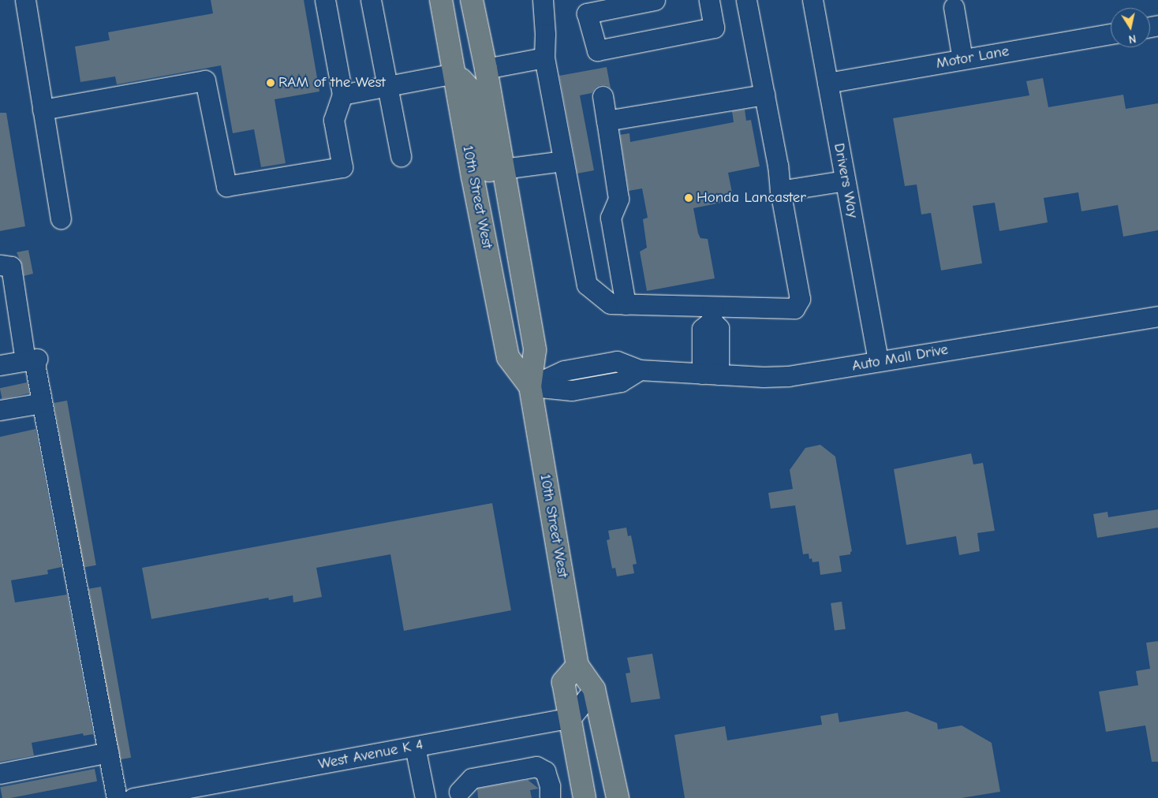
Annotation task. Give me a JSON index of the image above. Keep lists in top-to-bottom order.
{
  "streets": {
    "main road": ["10th Street West"],
    "street": [
      "Motor Lane",
      "Drivers Way",
      "Auto Mall Drive",
      "West Avenue K 4"
    ]
  },
  "crossings": [
    ["Motor Lane", "Drivers Way"],
    ["Drivers Way", "Auto Mall Drive"],
    ["10th Street West", "Auto Mall Drive"]
  ],
  "places": ["RAM of the West", "Honda Lancaster"],
  "north": "bottom"
}
